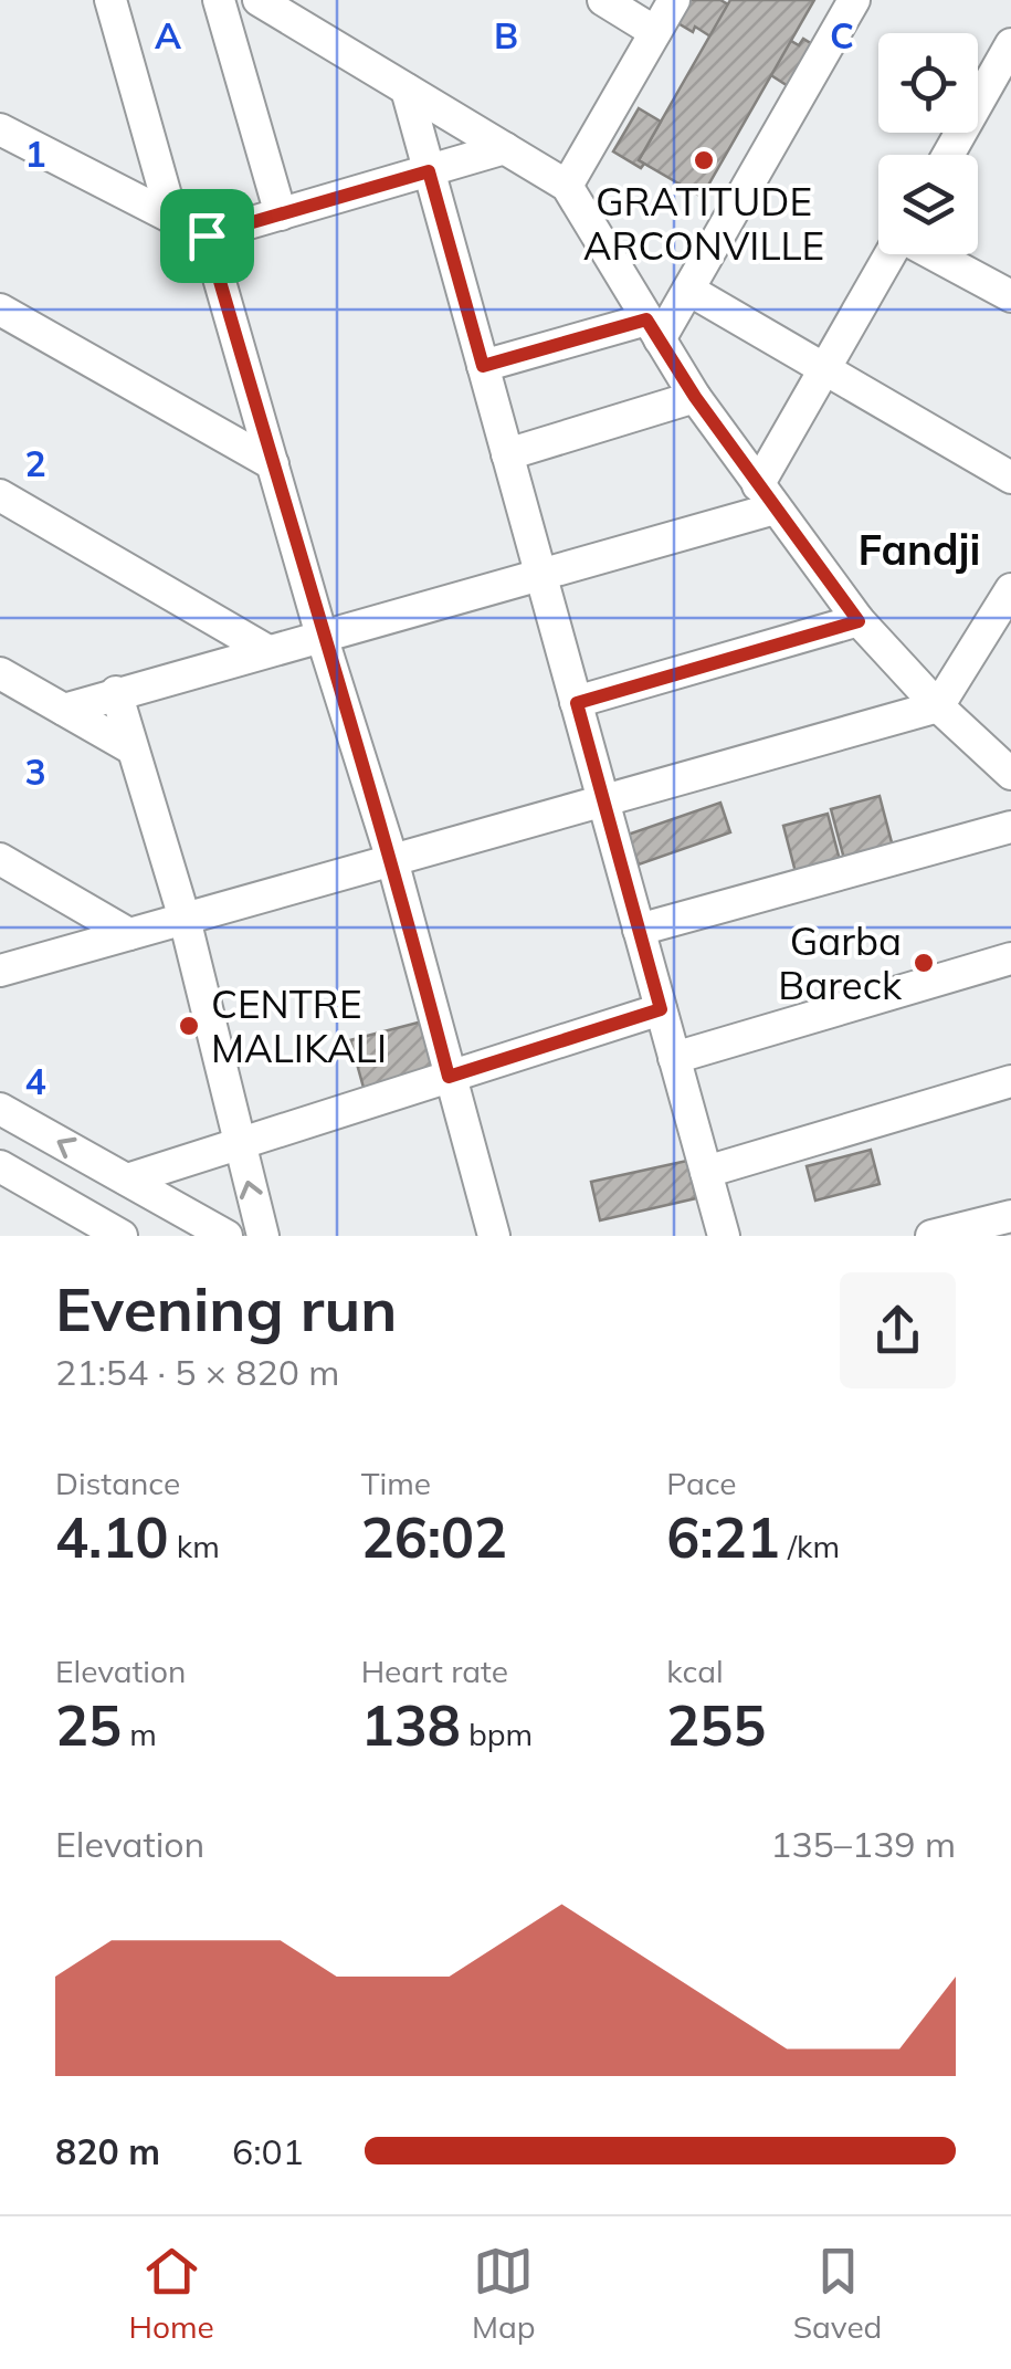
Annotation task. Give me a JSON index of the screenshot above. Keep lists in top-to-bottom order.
{
  "districts": ["Fandji"],
  "places": ["GRATITUDE ARCONVILLE", "Garba Bareck", "CENTRE MALIKALI"],
  "page": {
    "heading": ["Evening run", "21:54 · 5 × 820 m"],
    "stats": [
      ["Distance", "4.10 km"],
      ["Time", "26:02"],
      ["Pace", "6:21 /km"],
      ["Elevation", "25 m"],
      ["Heart rate", "138 bpm"],
      ["kcal", "255"]
    ],
    "chart": ["Elevation", "135–139 m"],
    "list": [
      {
        "name": "820 m",
        "note": "6:01"
      }
    ],
    "tabs": ["Home", "Map", "Saved"]
  },
  "grid": {
    "columns": ["A", "B", "C"],
    "rows": [
      "1",
      "2",
      "3",
      "4"
    ]
  }
}
